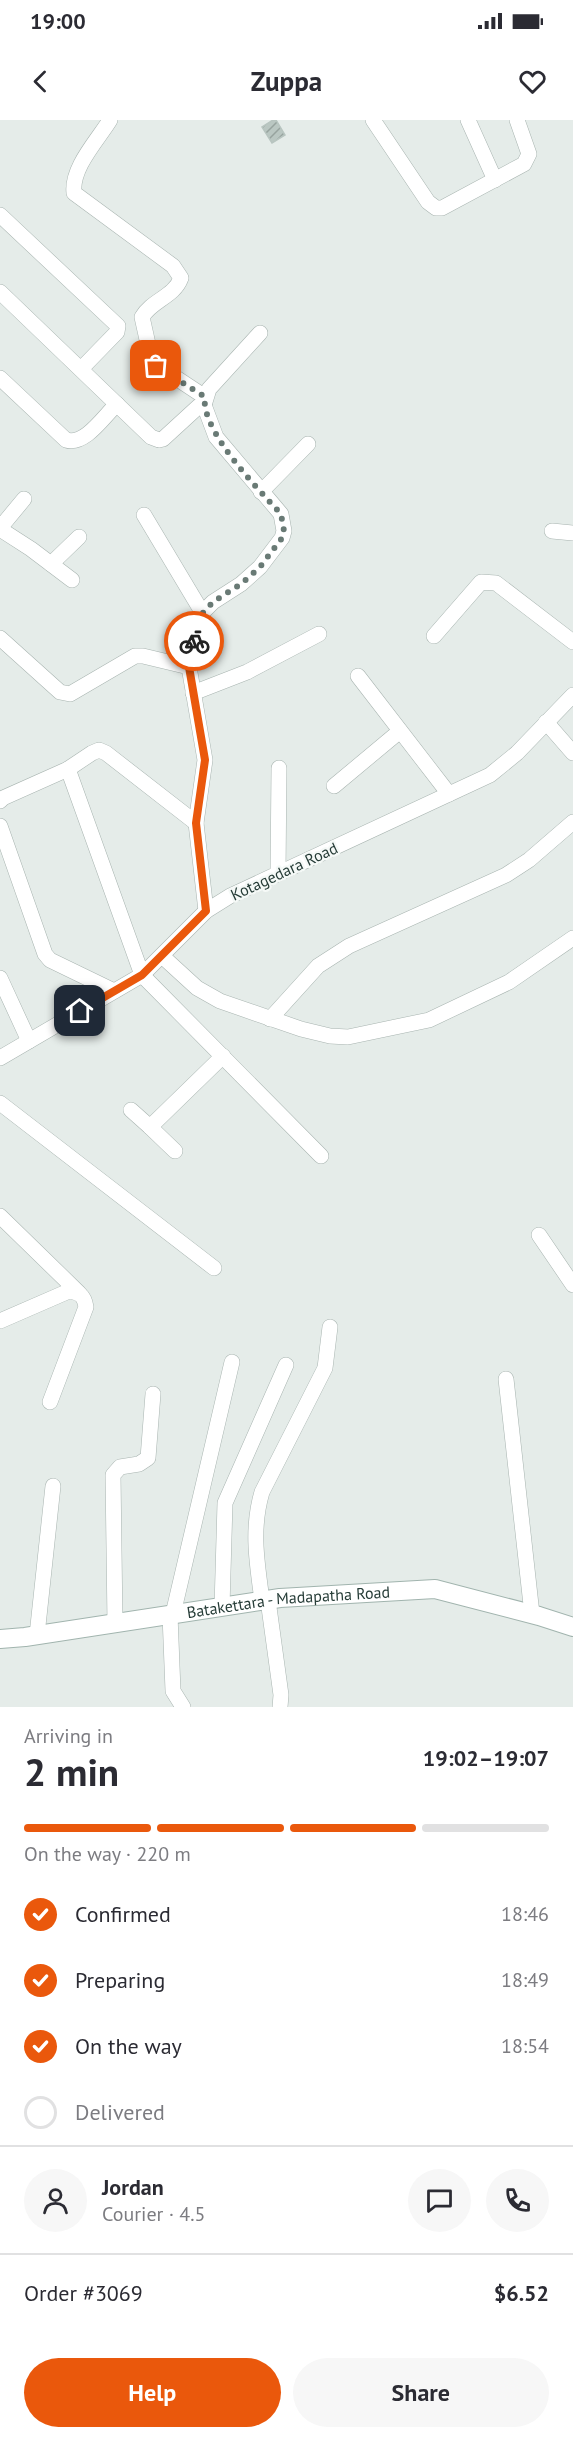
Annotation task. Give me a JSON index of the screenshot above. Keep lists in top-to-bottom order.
{
  "streets": {
    "street": ["Kotagedara Road", "Batakettara - Madapatha Road"]
  },
  "page": {
    "status": "19:00",
    "header": "Zuppa",
    "heading": ["2 min", "Arriving in", "19:02–19:07"],
    "panel": [
      "Jordan",
      "Courier · 4.5",
      "Order #3069",
      "$6.52"
    ],
    "bar": "On the way · 220 m",
    "list": [
      ["Confirmed", "18:46"],
      ["Preparing", "18:49"],
      ["On the way", "18:54"],
      "Delivered"
    ],
    "buttons": ["Help", "Share"]
  }
}
